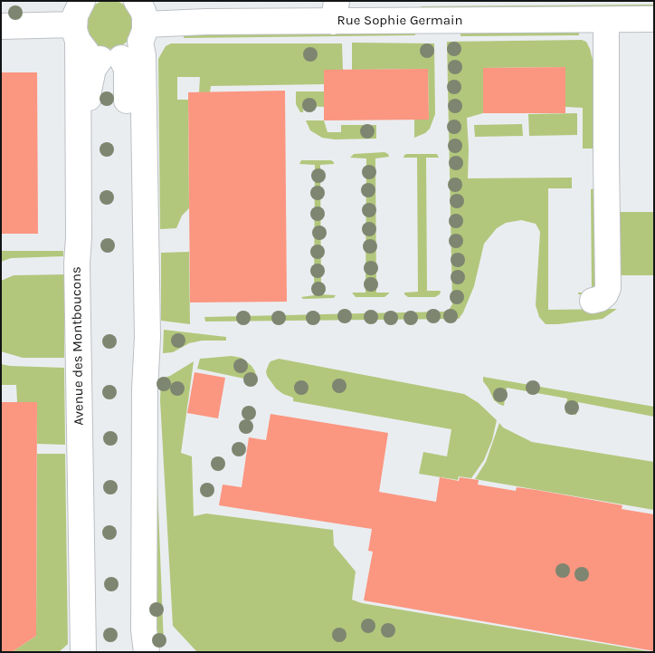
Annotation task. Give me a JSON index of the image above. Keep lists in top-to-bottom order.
{
  "streets": {
    "street": ["Rue Sophie Germain", "Avenue des Montboucons"]
  }
}
